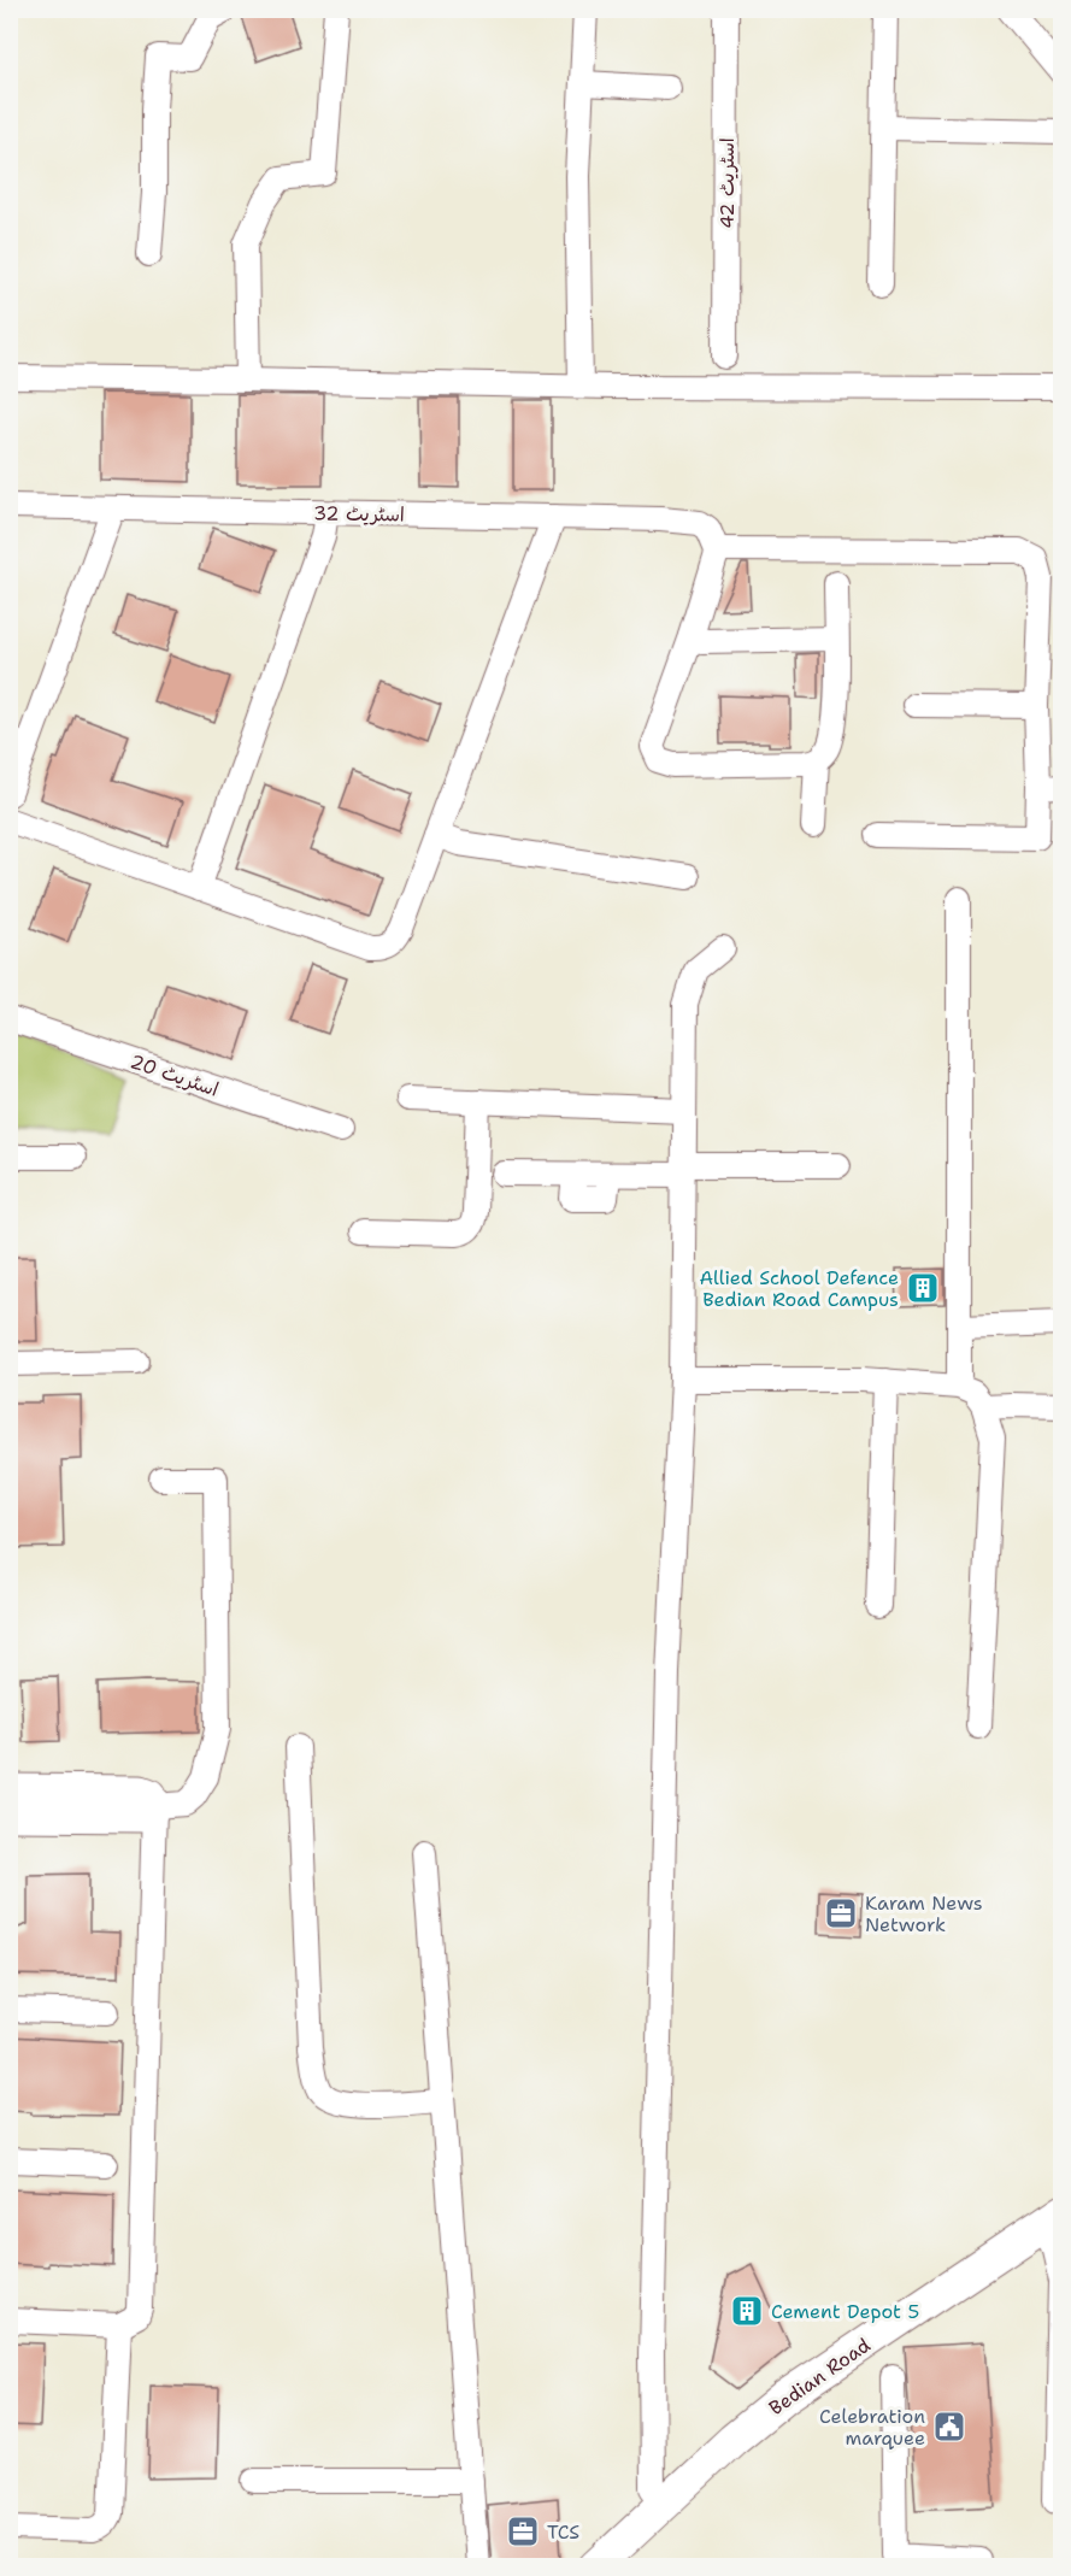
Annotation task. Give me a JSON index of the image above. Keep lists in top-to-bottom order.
{
  "streets": {
    "main road": ["Bedian Road"],
    "street": ["اسٹریٹ 42", "اسٹریٹ 32", "اسٹریٹ 20"]
  },
  "places": {
    "building": ["Allied School Defence Bedian Road Campus", "Cement Depot 5"],
    "office": ["Karam News Network", "TCS"],
    "public building": ["Celebration marquee"]
  }
}
